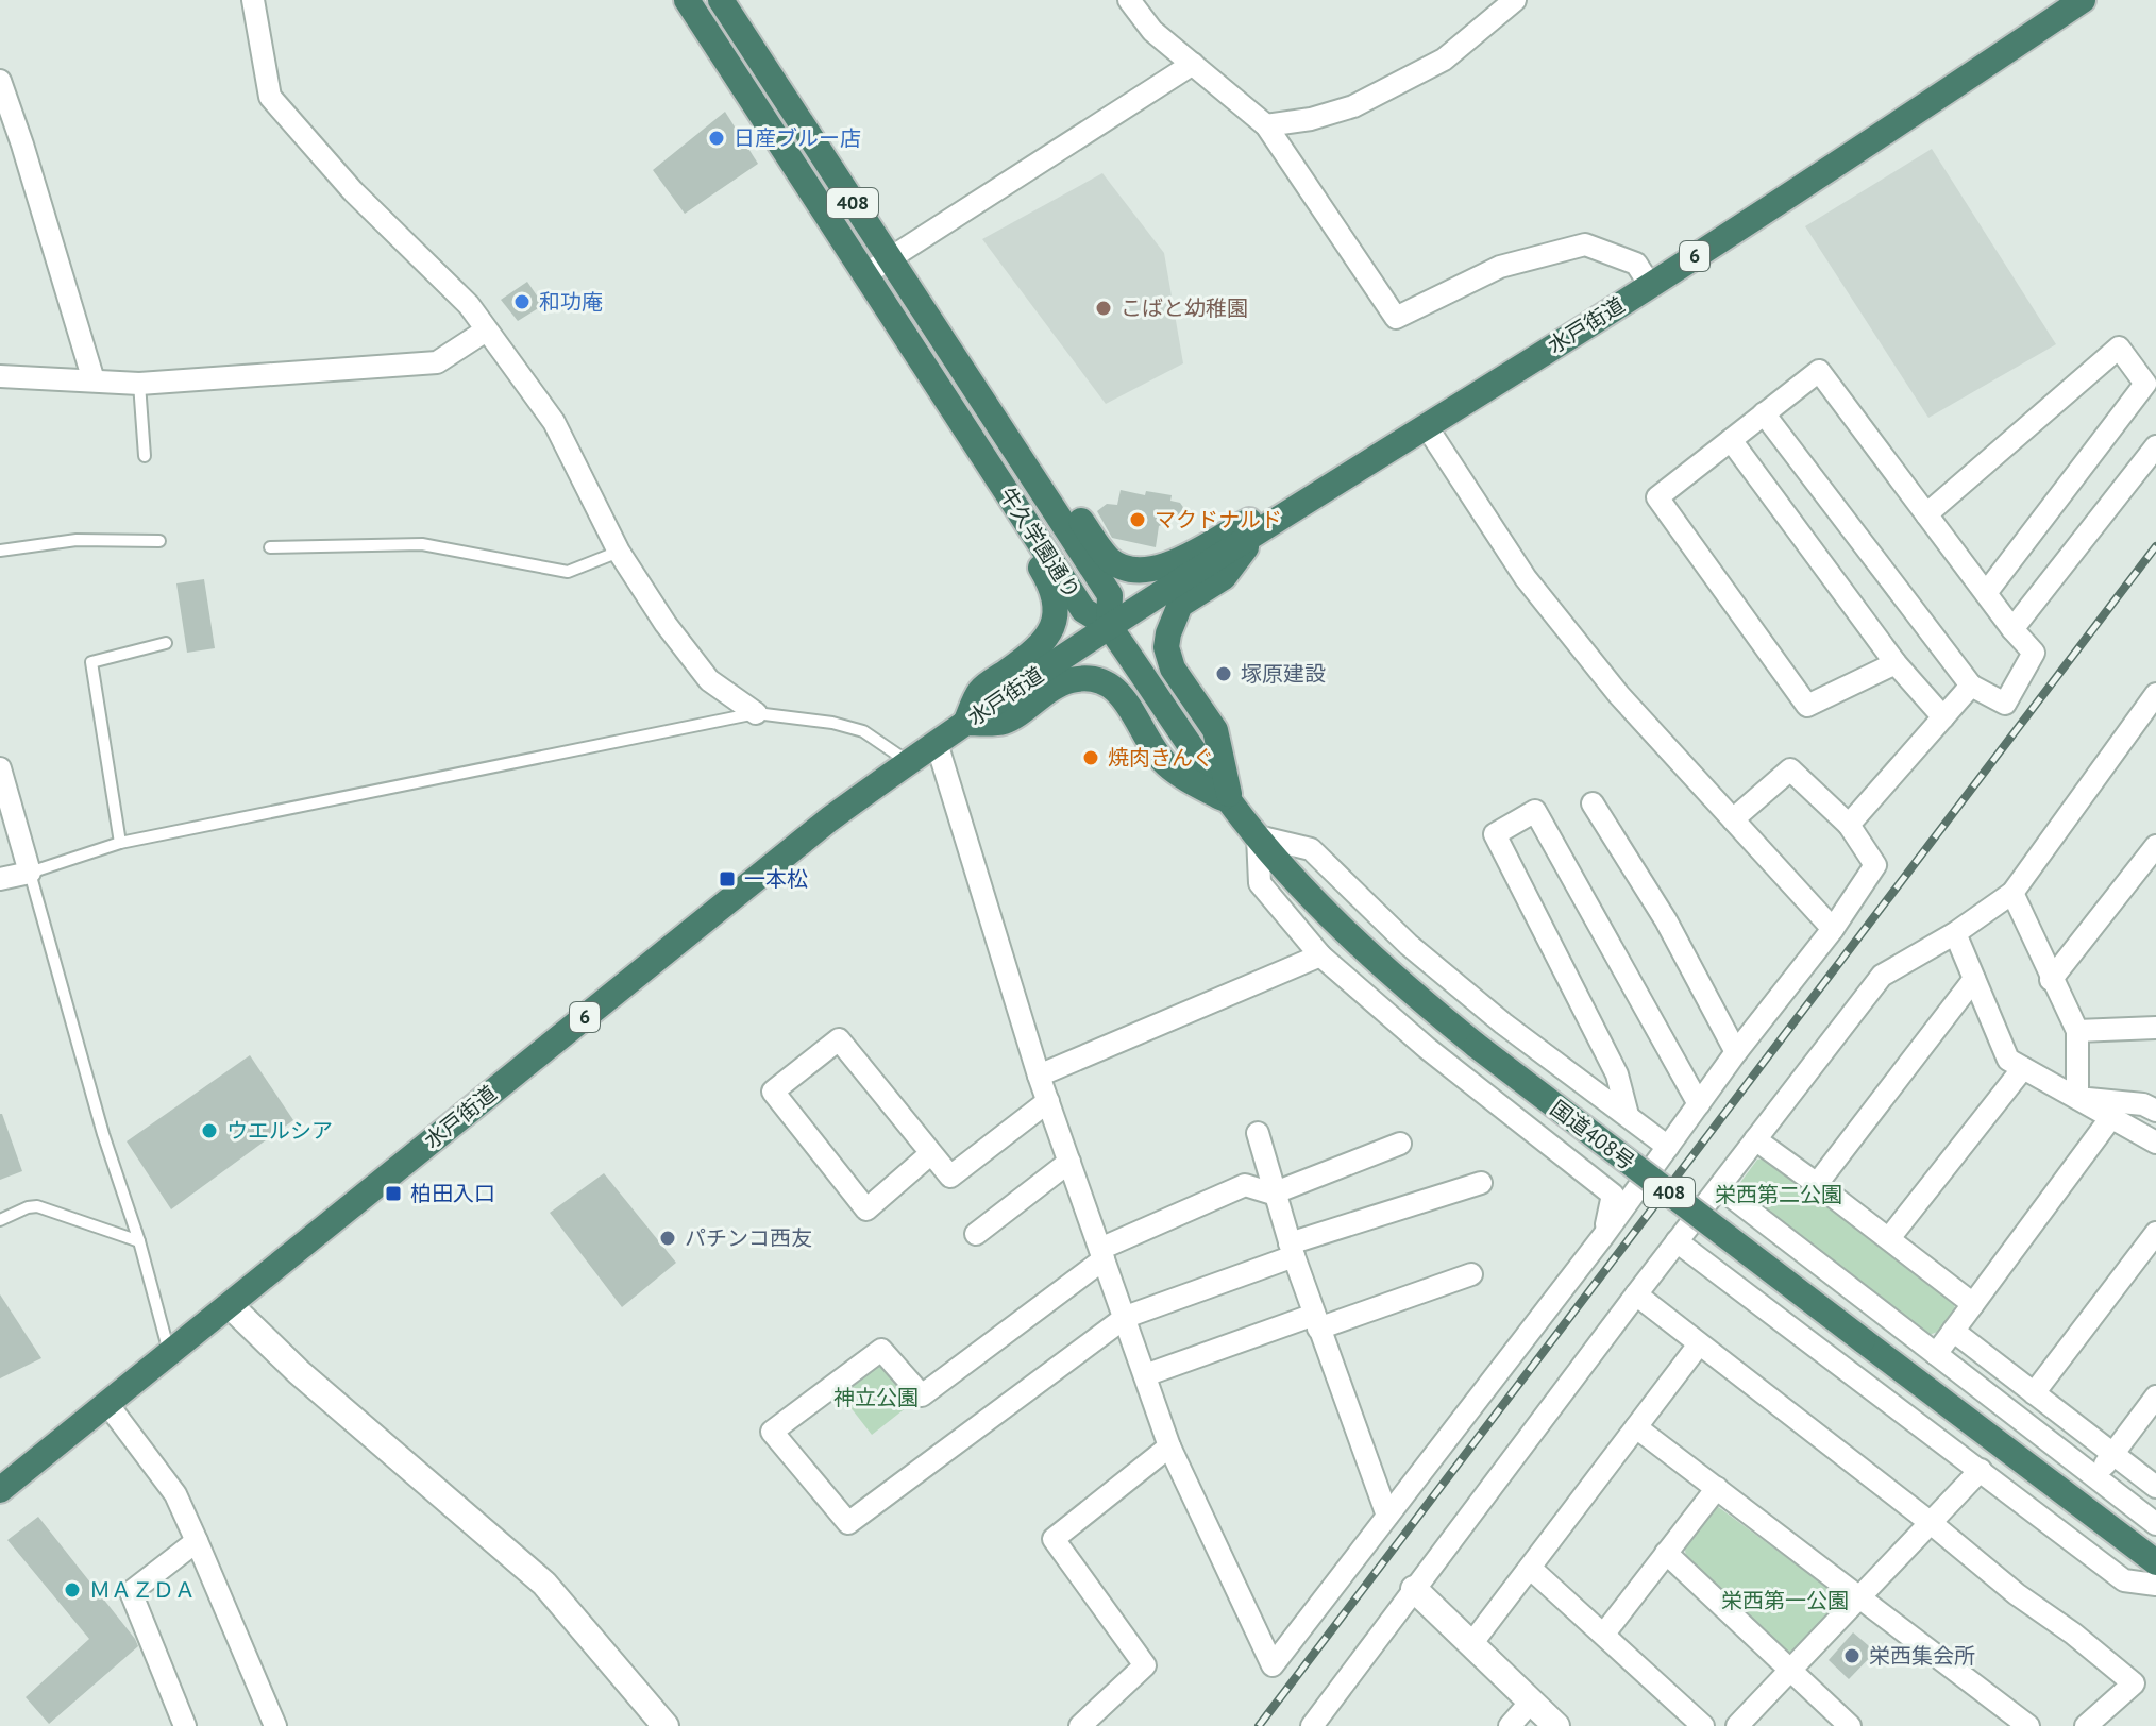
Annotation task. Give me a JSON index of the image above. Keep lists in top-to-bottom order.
{
  "streets": {
    "highway": [
      "408",
      "6",
      "水戸街道",
      "牛久学園通り",
      "国道408号"
    ]
  },
  "crossings": [
    ["水戸街道", "牛久学園通り"],
    ["水戸街道", "国道408号"],
    ["牛久学園通り", "国道408号"]
  ],
  "parks": ["栄西第二公園", "神立公園", "栄西第一公園"],
  "places": {
    "other": [
      "日産ブルー店",
      "和功庵",
      "こばと幼稚園",
      "マクドナルド",
      "塚原建設",
      "焼肉きんぐ",
      "ウエルシア",
      "パチンコ西友",
      "ＭＡＺＤＡ",
      "栄西集会所"
    ],
    "transit": ["一本松", "柏田入口"]
  }
}
